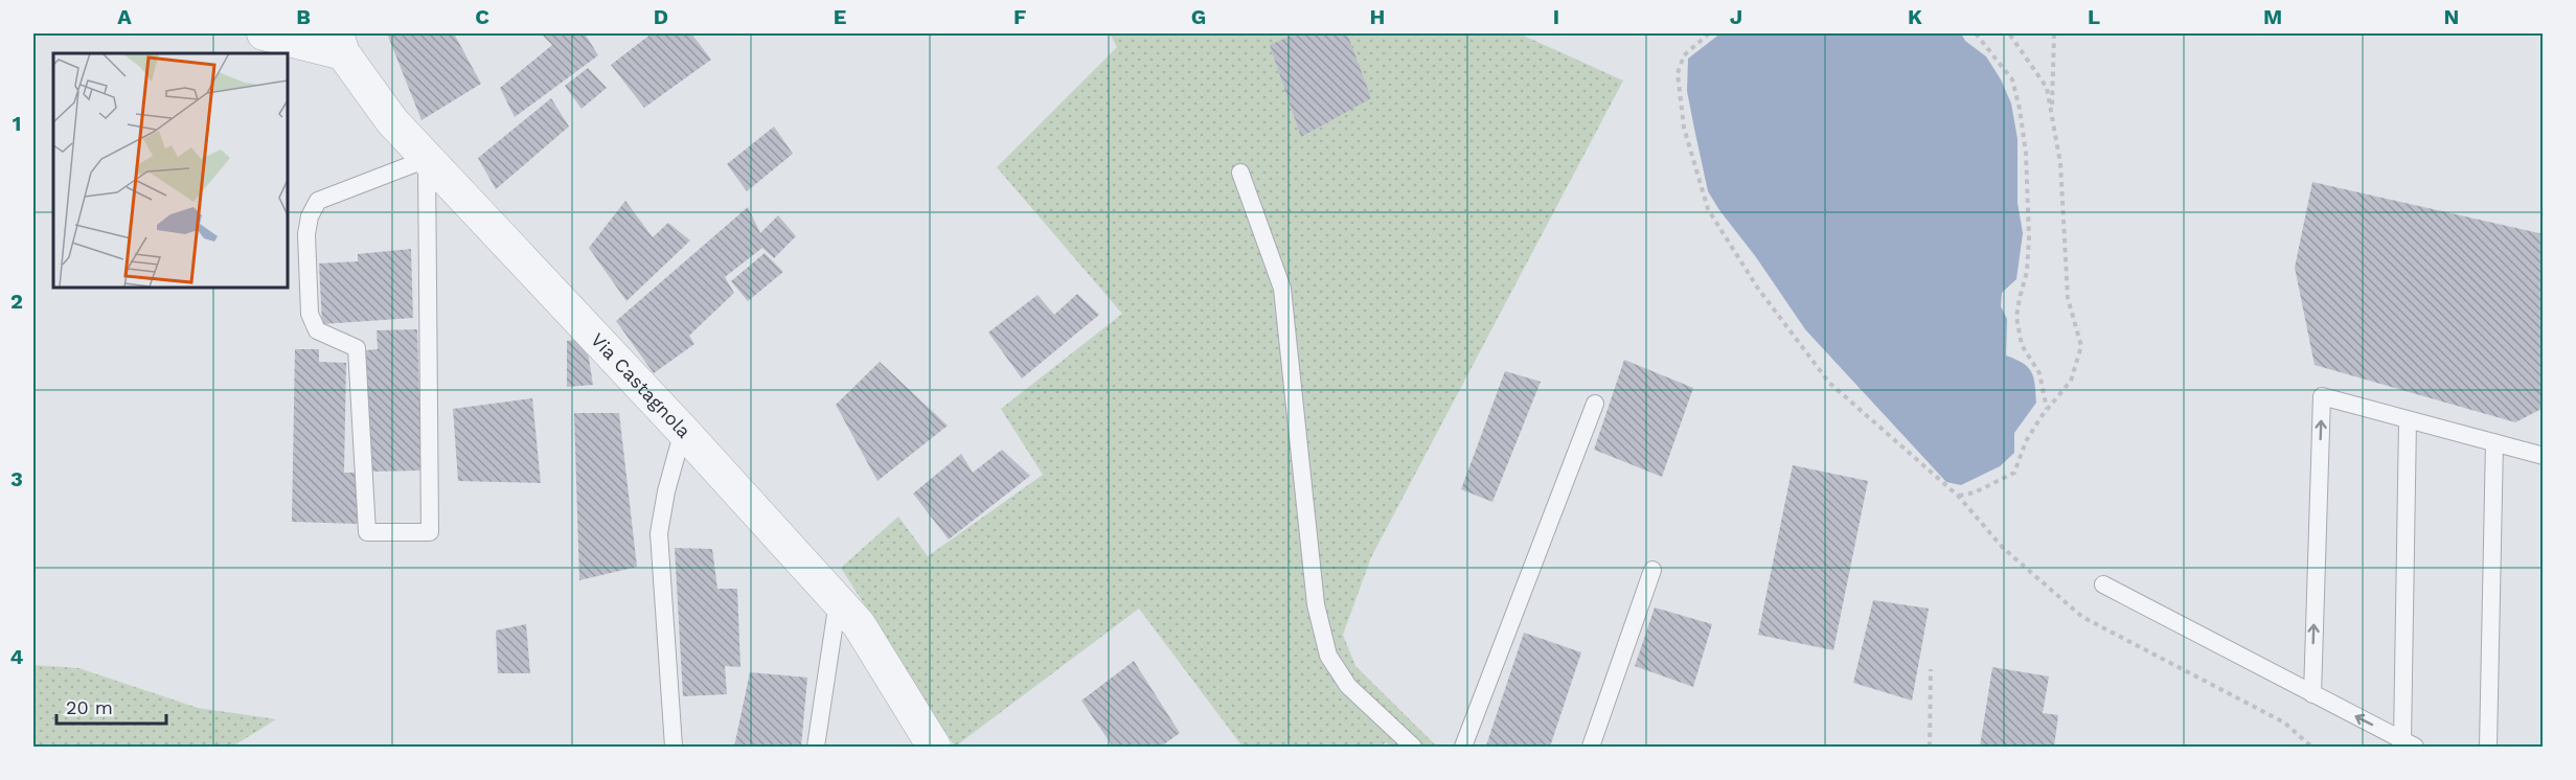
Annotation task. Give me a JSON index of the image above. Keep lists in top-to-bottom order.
{
  "streets": {
    "street": ["Via Castagnola"]
  },
  "scale_bar": "20 m",
  "grid": {
    "columns": [
      "A",
      "B",
      "C",
      "D",
      "E",
      "F",
      "G",
      "H",
      "I",
      "J",
      "K",
      "L",
      "M",
      "N"
    ],
    "rows": [
      "1",
      "2",
      "3",
      "4"
    ]
  }
}
